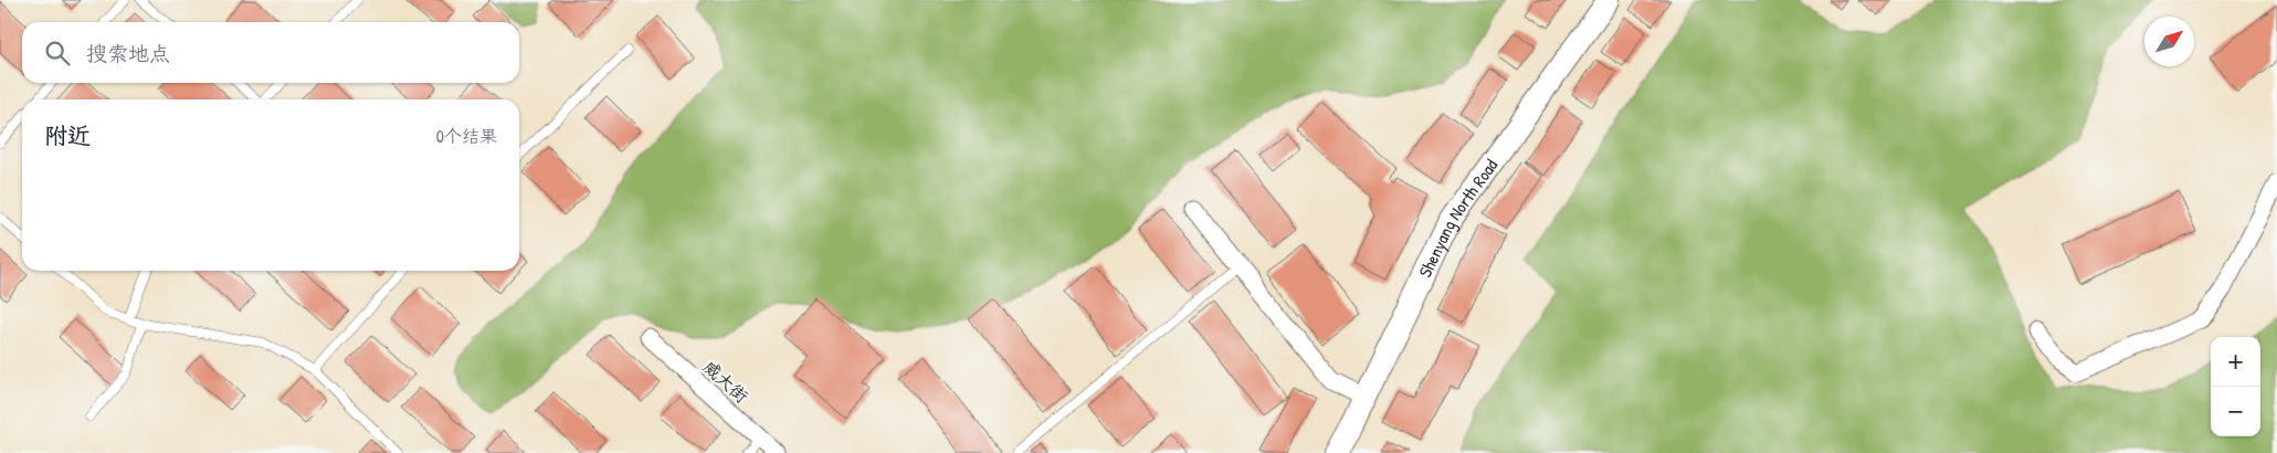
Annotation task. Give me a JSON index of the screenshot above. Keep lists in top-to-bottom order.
{
  "streets": {
    "street": ["Shenyang North Road", "威大街"]
  },
  "north": "top right",
  "page": {
    "search": "搜索地点",
    "heading": ["附近", "0个结果"],
    "map_buttons": ["+", "−"]
  }
}
